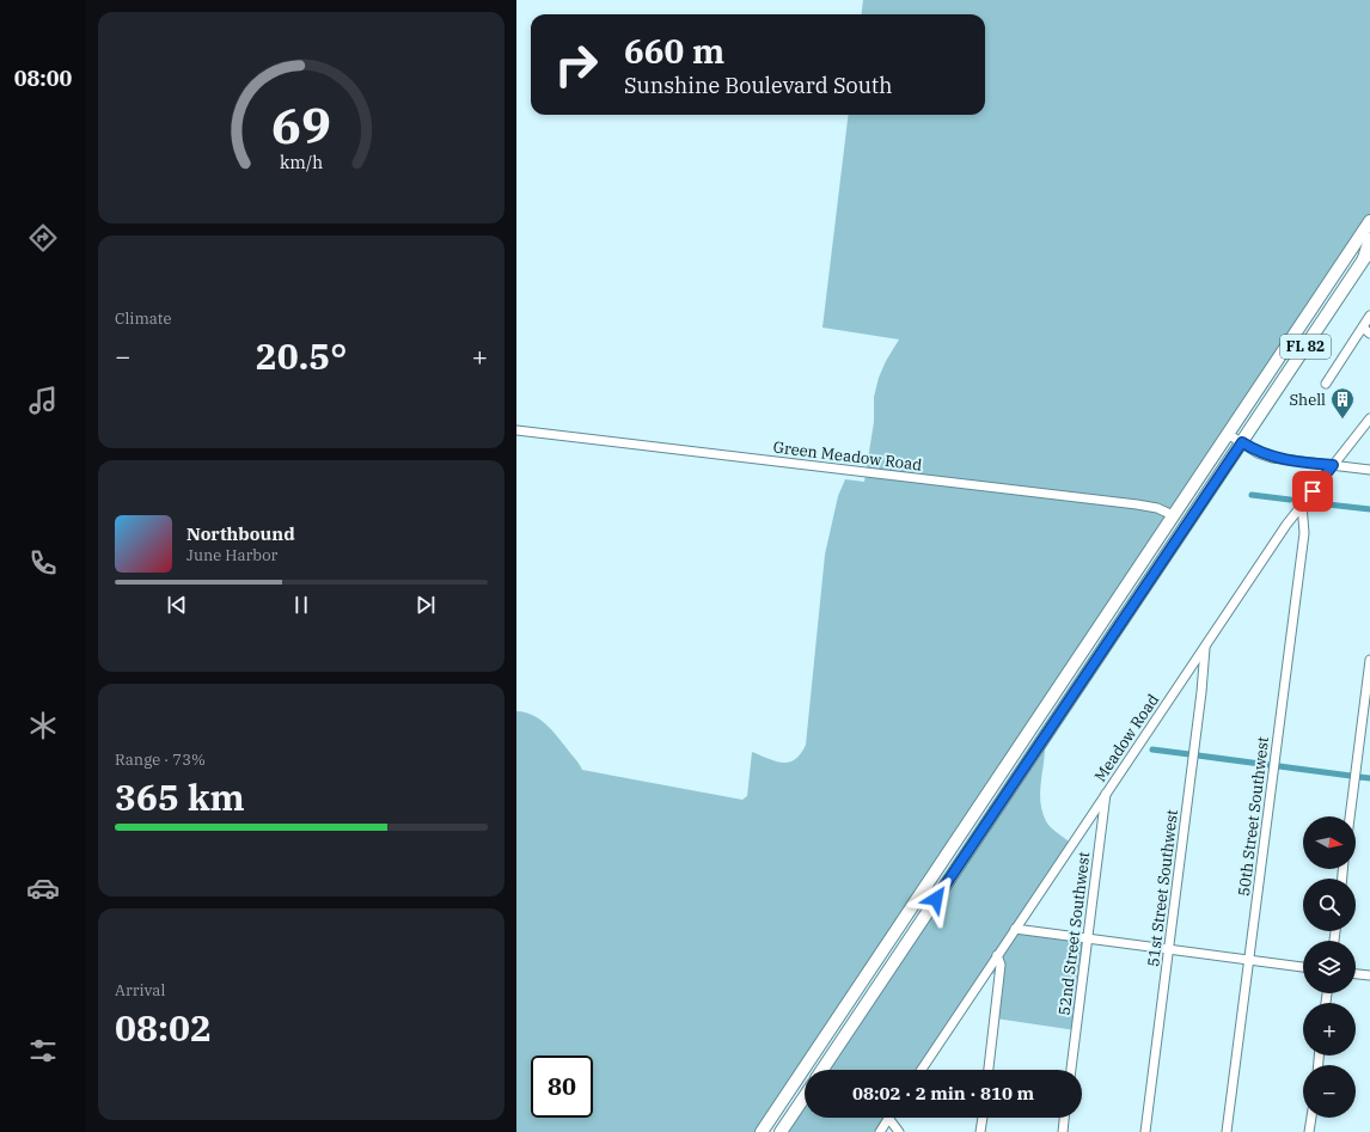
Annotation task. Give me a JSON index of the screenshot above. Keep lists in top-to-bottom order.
{
  "streets": {
    "highway": ["FL 82"],
    "street": [
      "Green Meadow Road",
      "Meadow Road",
      "50th Street Southwest",
      "51st Street Southwest",
      "52nd Street Southwest"
    ]
  },
  "crossings": [
    ["FL 82", "Green Meadow Road"],
    ["Meadow Road", "50th Street Southwest"],
    ["Meadow Road", "51st Street Southwest"],
    ["Meadow Road", "52nd Street Southwest"]
  ],
  "places": {
    "building": ["Shell"]
  },
  "north": "right",
  "page": {
    "tabs": "08:00",
    "turn": ["660 m", "Sunshine Boulevard South"],
    "tile": [
      "Climate",
      ["Range · 73%", "365 km"],
      ["Arrival", "08:02"]
    ],
    "heat": ["−", "20.5°", "+"],
    "song": ["Northbound", "June Harbor"],
    "map_buttons": ["+", "−"],
    "limit": "80",
    "trip": "08:02 · 2 min · 810 m",
    "gauge": ["69", "km/h"]
  }
}
